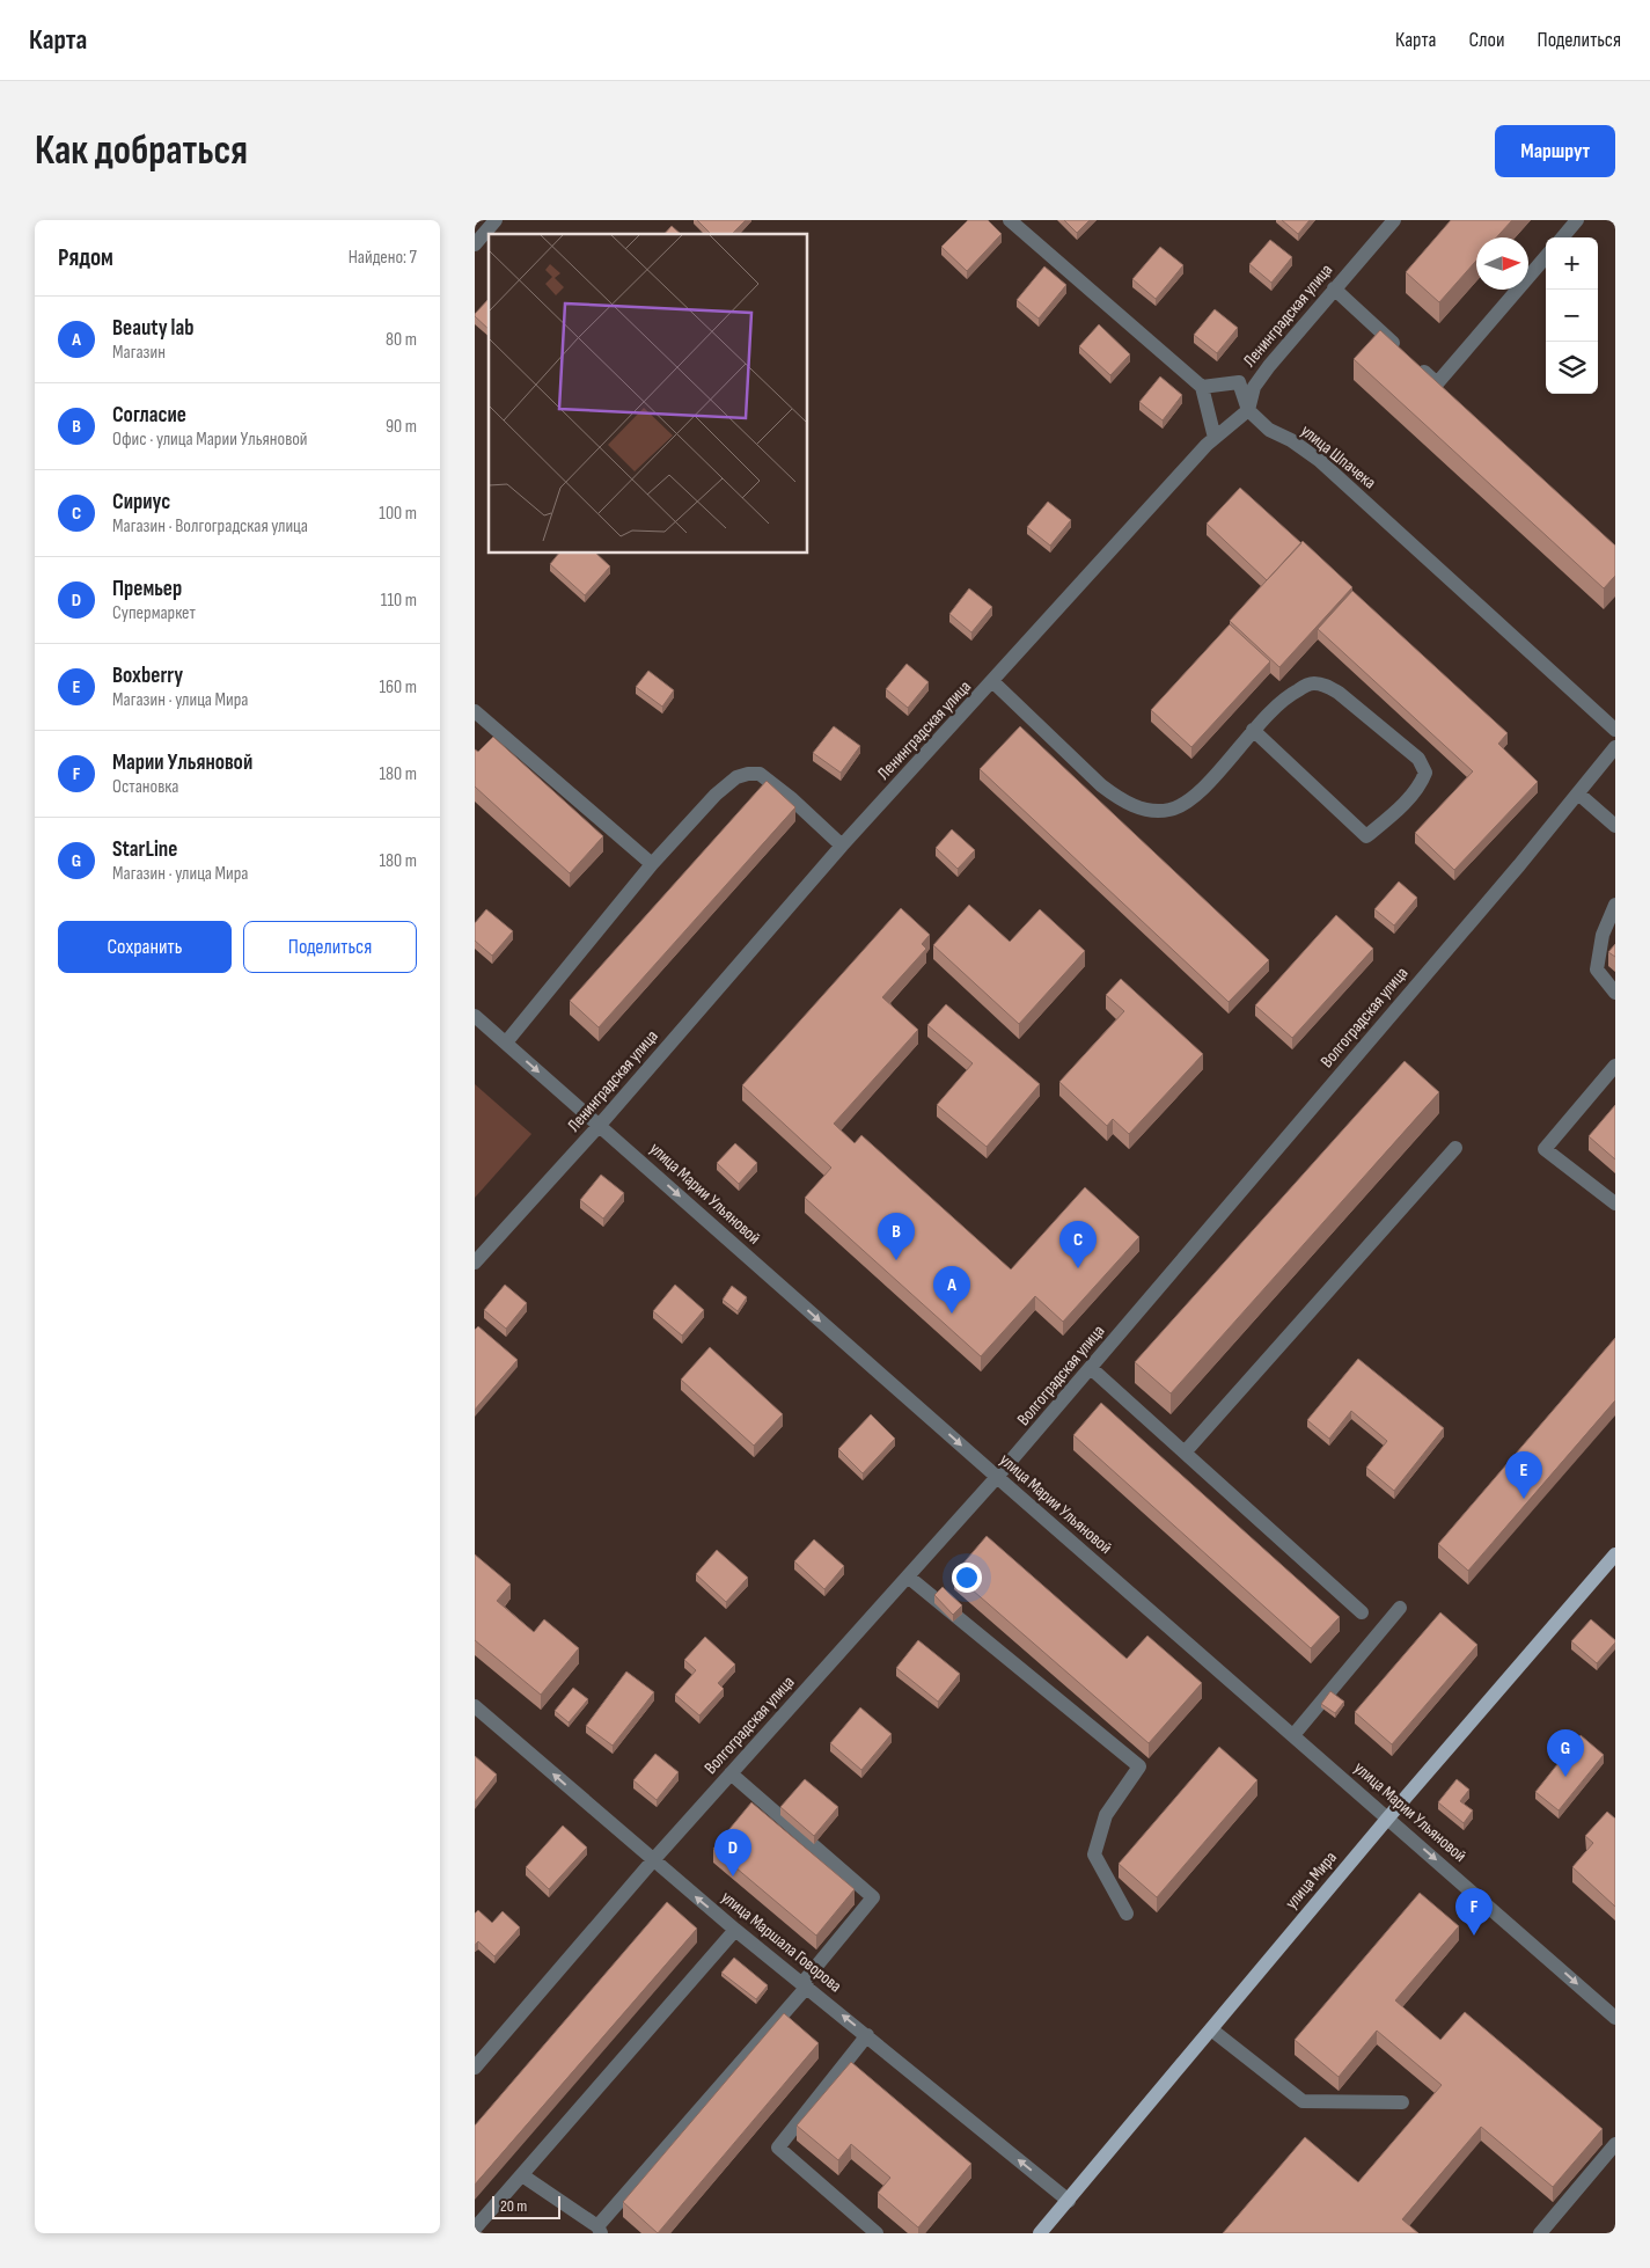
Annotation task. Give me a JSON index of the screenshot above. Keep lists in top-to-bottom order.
{
  "streets": {
    "main road": ["улица Мира"],
    "street": [
      "Ленинградская улица",
      "улица Шпачека",
      "Волгоградская улица",
      "улица Марии Ульяновой",
      "улица Маршала Говорова"
    ]
  },
  "crossings": [
    ["Ленинградская улица", "улица Шпачека"],
    ["Ленинградская улица", "улица Марии Ульяновой"],
    ["Волгоградская улица", "улица Марии Ульяновой"],
    ["Волгоградская улица", "улица Маршала Говорова"],
    ["улица Марии Ульяновой", "улица Мира"],
    ["улица Мира", "улица Маршала Говорова"]
  ],
  "one_way": ["улица Марии Ульяновой", "улица Маршала Говорова"],
  "scale_bar": "20 m",
  "north": "right",
  "page": {
    "header": "Карта",
    "nav": ["Карта", "Слои", "Поделиться"],
    "buttons": [
      "Маршрут",
      ["Сохранить", "Поделиться"]
    ],
    "title": "Как добраться",
    "heading": ["Рядом", "Найдено: 7"],
    "map_buttons": ["+", "−"],
    "list": [
      {
        "mark": "A",
        "name": "Beauty lab",
        "note": "Магазин",
        "value": "80 m"
      },
      {
        "mark": "B",
        "name": "Согласие",
        "note": "Офис · улица Марии Ульяновой",
        "value": "90 m"
      },
      {
        "mark": "C",
        "name": "Сириус",
        "note": "Магазин · Волгоградская улица",
        "value": "100 m"
      },
      {
        "mark": "D",
        "name": "Премьер",
        "note": "Супермаркет",
        "value": "110 m"
      },
      {
        "mark": "E",
        "name": "Boxberry",
        "note": "Магазин · улица Мира",
        "value": "160 m"
      },
      {
        "mark": "F",
        "name": "Марии Ульяновой",
        "note": "Остановка",
        "value": "180 m"
      },
      {
        "mark": "G",
        "name": "StarLine",
        "note": "Магазин · улица Мира",
        "value": "180 m"
      }
    ],
    "pins": [
      "B",
      "C",
      "A",
      "E",
      "G",
      "D",
      "F"
    ],
    "scale": "20 m"
  }
}
